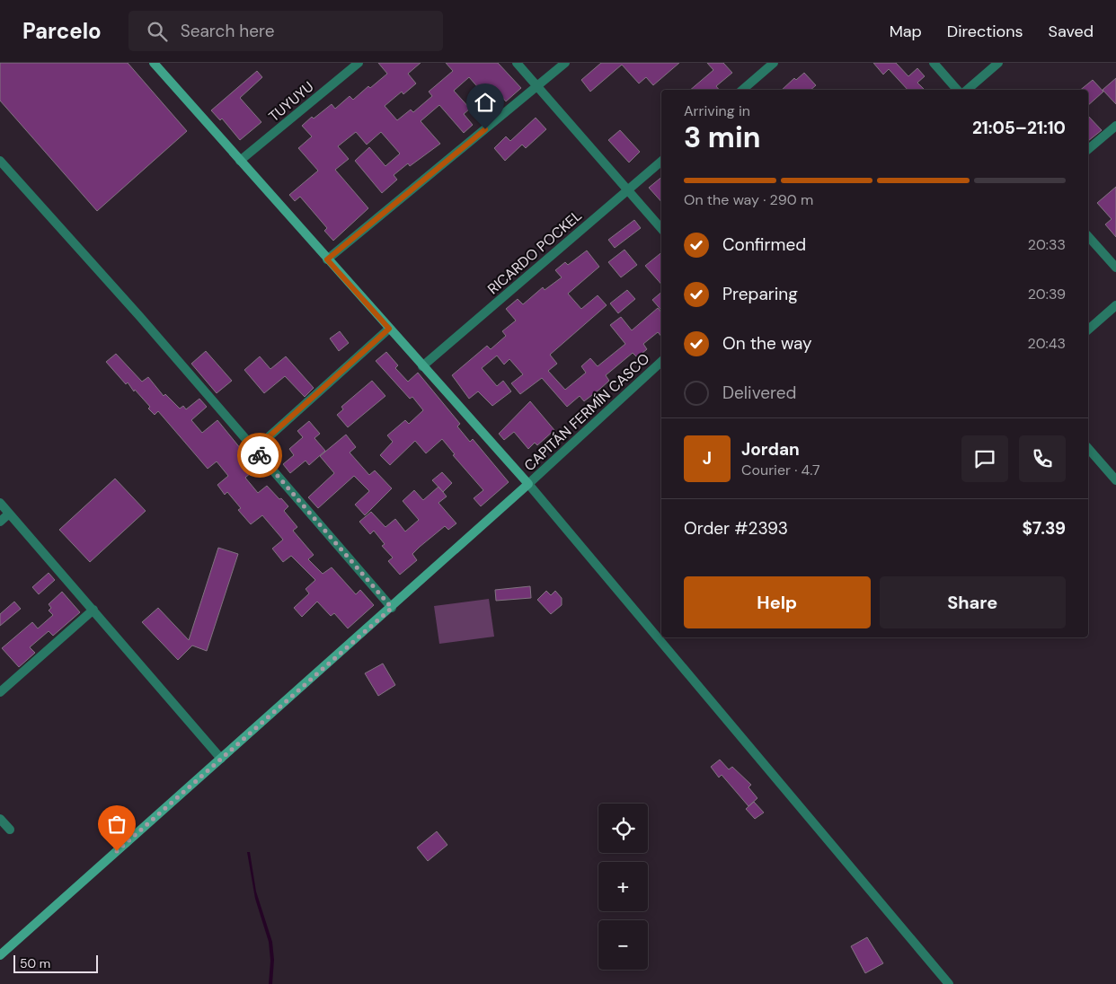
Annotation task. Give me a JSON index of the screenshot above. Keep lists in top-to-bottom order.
{
  "streets": {
    "street": ["TUYUYU", "RICARDO POCKEL", "CAPITÁN FERMÍN CASCO"]
  },
  "scale_bar": "50 m",
  "page": {
    "header": "Parcelo",
    "search": "Search here",
    "nav": ["Map", "Directions", "Saved"],
    "heading": ["3 min", "Arriving in", "21:05–21:10"],
    "panel": [
      "Jordan",
      "Courier · 4.7",
      "Order #2393",
      "$7.39"
    ],
    "bar": "On the way · 290 m",
    "list": [
      ["Confirmed", "20:33"],
      ["Preparing", "20:39"],
      ["On the way", "20:43"],
      "Delivered"
    ],
    "round": "J",
    "buttons": ["Help", "Share"],
    "map_buttons": ["+", "−"],
    "scale": "50 m"
  }
}
